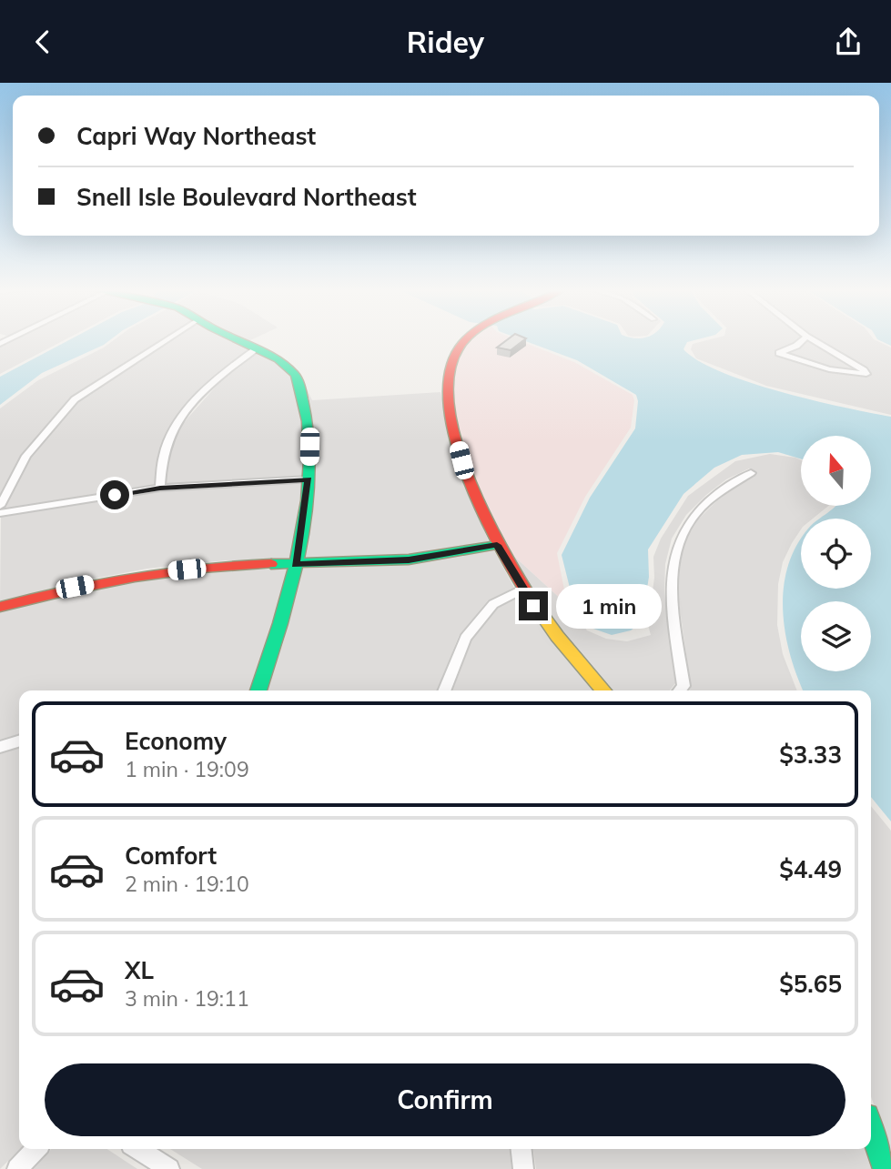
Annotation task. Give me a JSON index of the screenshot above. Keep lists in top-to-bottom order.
{
  "north": "top",
  "page": {
    "header": "Ridey",
    "banner": ["Capri Way Northeast", "Snell Isle Boulevard Northeast"],
    "bubble": "1 min",
    "list": [
      {
        "name": "Economy",
        "note": "1 min · 19:09",
        "value": "$3.33"
      },
      {
        "name": "Comfort",
        "note": "2 min · 19:10",
        "value": "$4.49"
      },
      {
        "name": "XL",
        "note": "3 min · 19:11",
        "value": "$5.65"
      }
    ],
    "buttons": "Confirm"
  }
}
